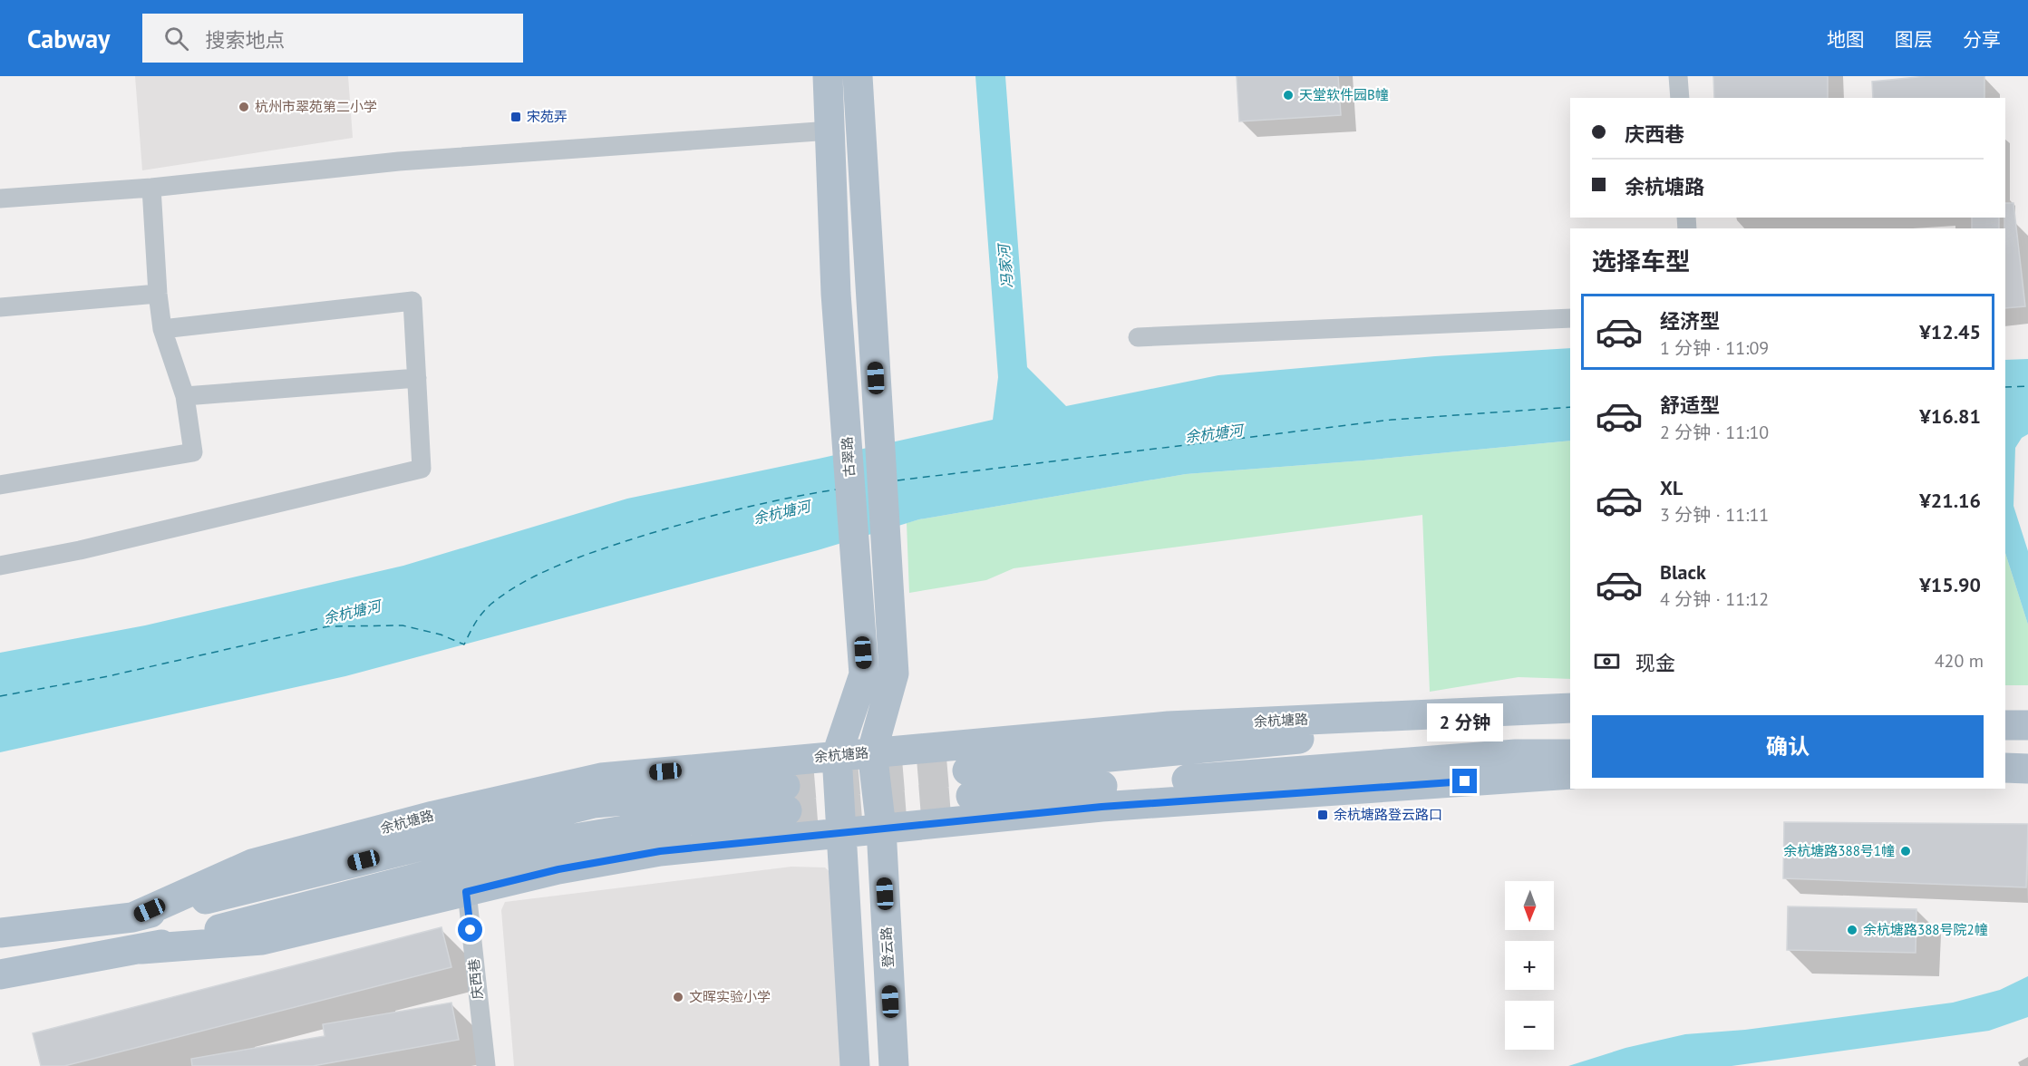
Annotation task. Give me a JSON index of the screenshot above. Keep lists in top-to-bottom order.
{
  "streets": {
    "main road": ["古翠路", "余杭塘路", "登云路"],
    "street": ["庆西巷"]
  },
  "crossings": [
    ["古翠路", "余杭塘路"],
    ["余杭塘路", "登云路"],
    ["余杭塘路", "庆西巷"]
  ],
  "water": ["冯家河", "余杭塘河"],
  "places": {
    "other": [
      "天堂软件园B幢",
      "杭州市翠苑第二小学",
      "余杭塘路388号1幢",
      "余杭塘路388号院2幢",
      "文晖实验小学"
    ],
    "transit": ["宋苑弄", "余杭塘路登云路口"]
  },
  "north": "bottom",
  "page": {
    "header": "Cabway",
    "search": "搜索地点",
    "nav": ["地图", "图层", "分享"],
    "banner": ["庆西巷", "余杭塘路"],
    "heading": "选择车型",
    "list": [
      {
        "name": "经济型",
        "note": "1 分钟 · 11:09",
        "value": "¥12.45"
      },
      {
        "name": "舒适型",
        "note": "2 分钟 · 11:10",
        "value": "¥16.81"
      },
      {
        "name": "XL",
        "note": "3 分钟 · 11:11",
        "value": "¥21.16"
      },
      {
        "name": "Black",
        "note": "4 分钟 · 11:12",
        "value": "¥15.90"
      }
    ],
    "pay": ["现金", "420 m"],
    "bubble": "2 分钟",
    "buttons": "确认",
    "map_buttons": ["+", "−"]
  }
}
